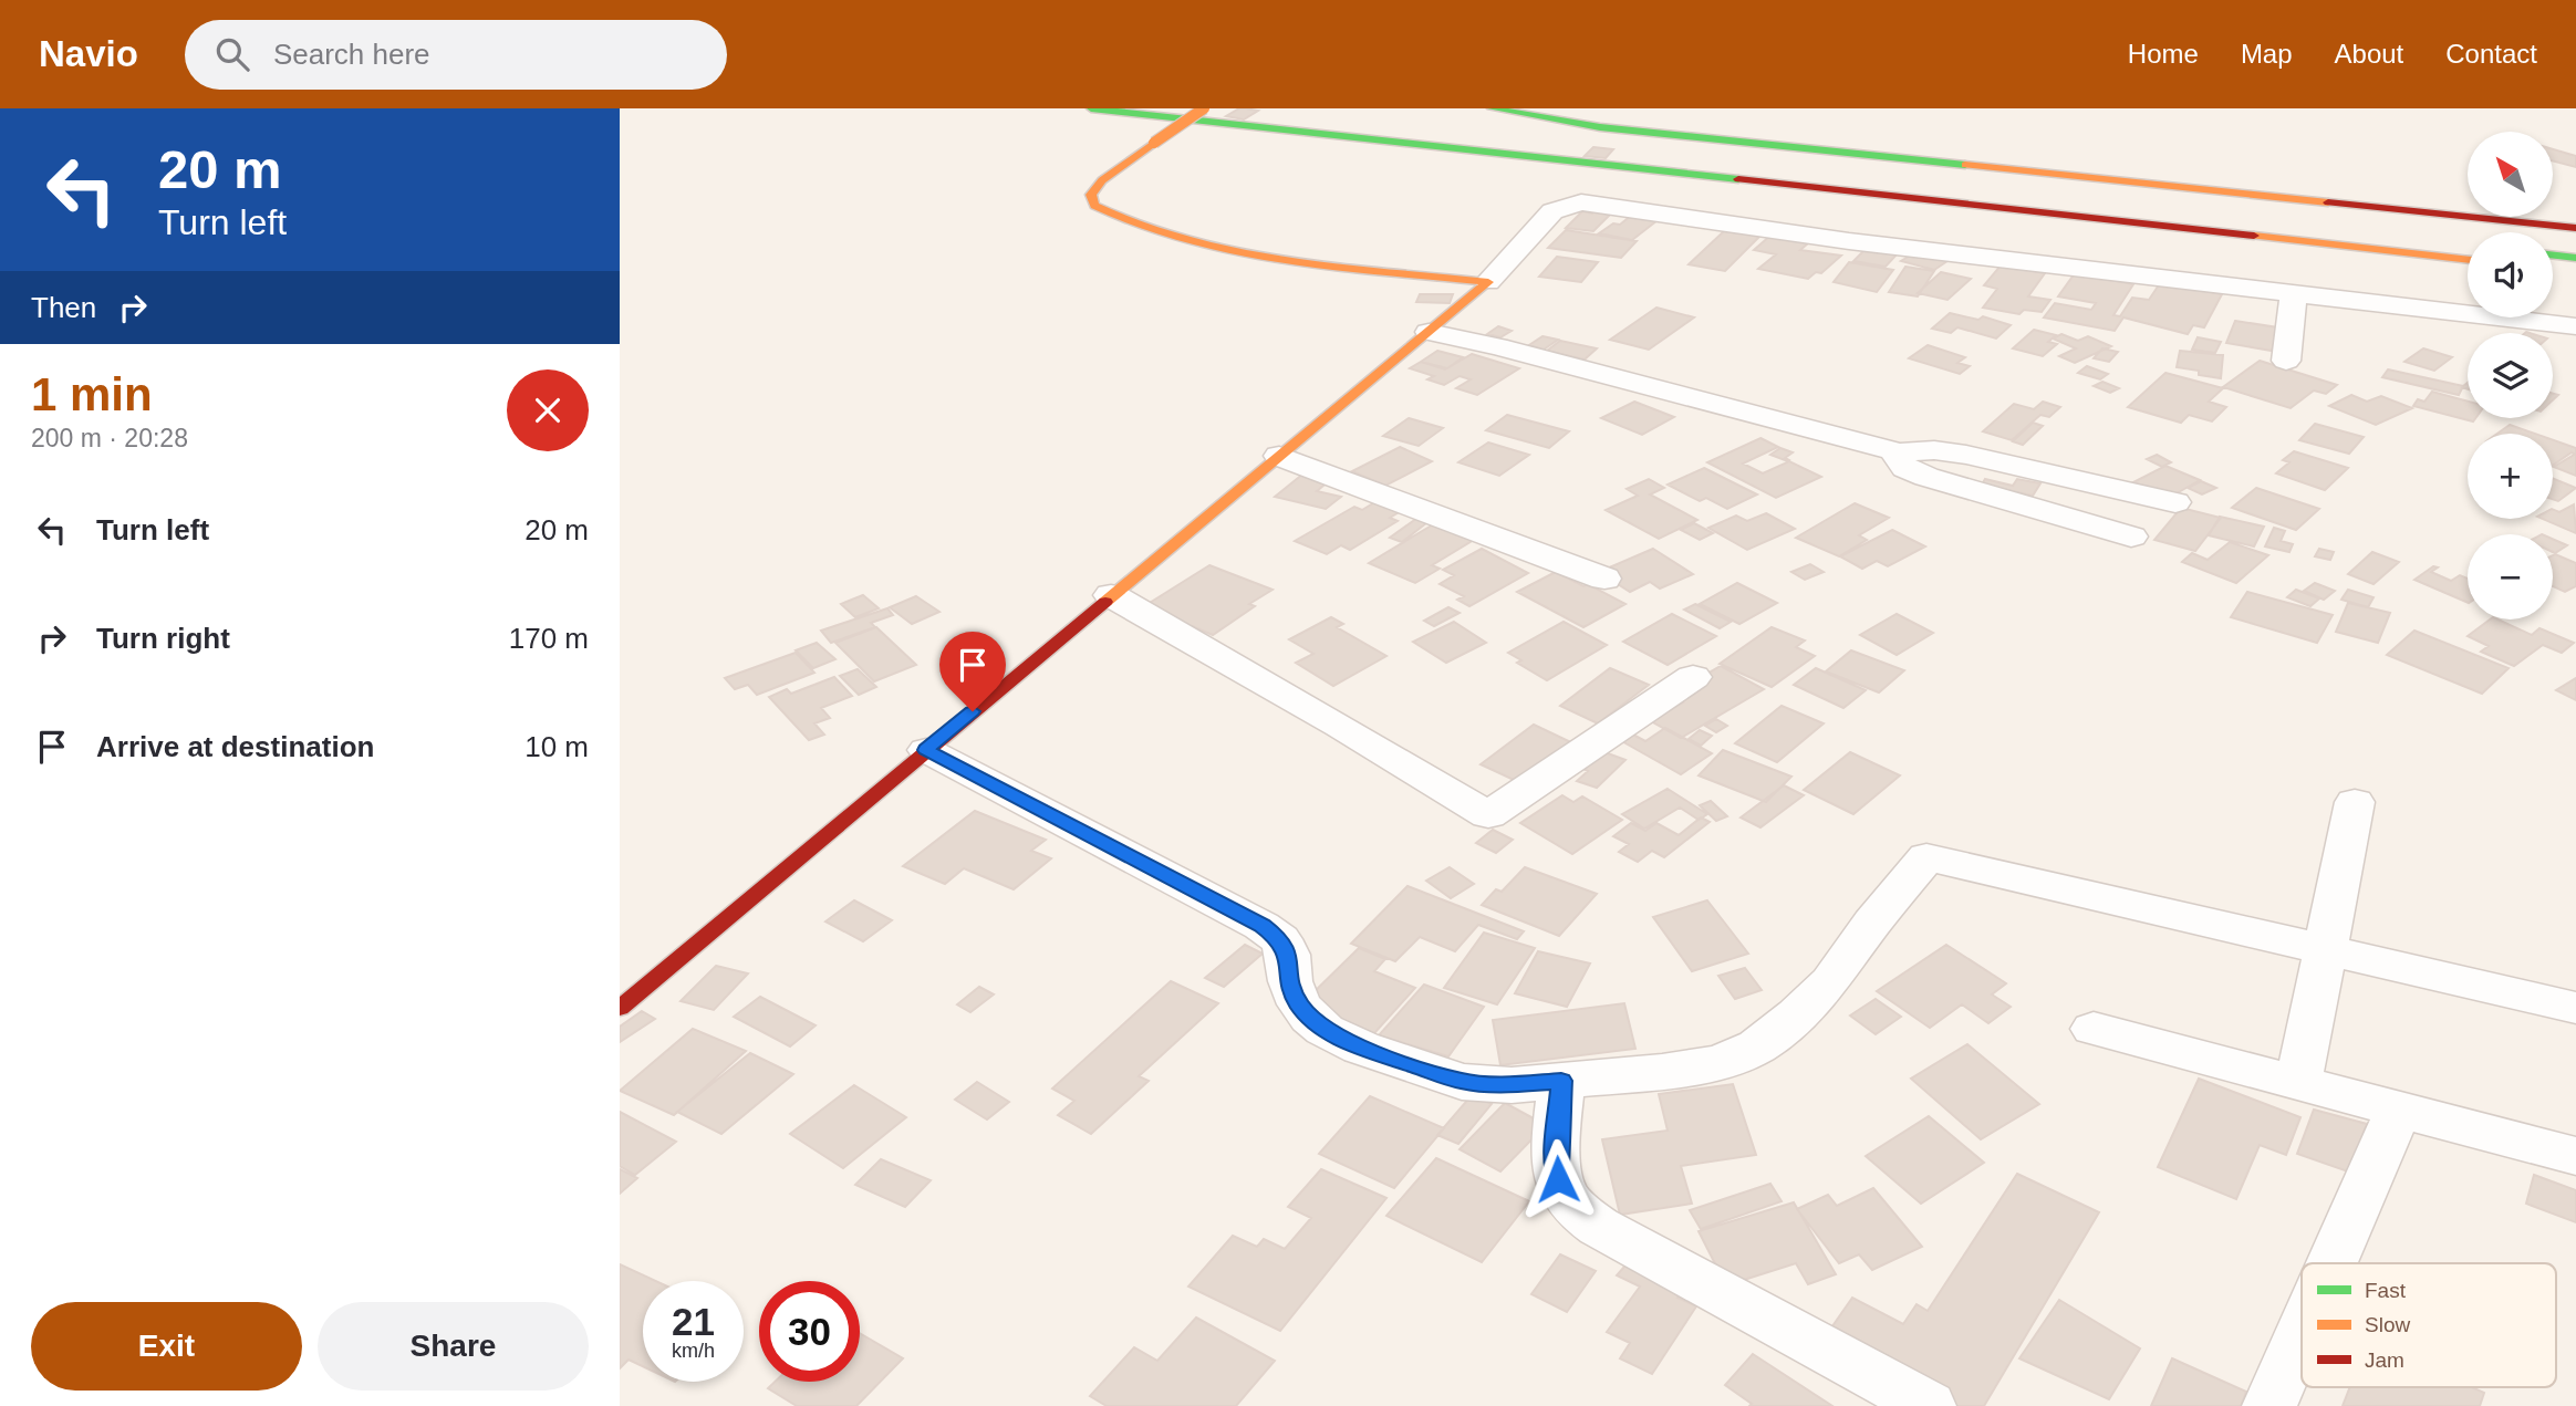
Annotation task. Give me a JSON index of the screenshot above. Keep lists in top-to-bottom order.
{
  "legend": ["Fast", "Slow", "Jam"],
  "north": "top left",
  "page": {
    "header": "Navio",
    "search": "Search here",
    "nav": [
      "Home",
      "Map",
      "About",
      "Contact"
    ],
    "turn": ["20 m", "Turn left"],
    "map_buttons": ["+", "−"],
    "then": "Then",
    "heading": ["1 min", "200 m · 20:28"],
    "list": [
      {
        "name": "Turn left",
        "value": "20 m"
      },
      {
        "name": "Turn right",
        "value": "170 m"
      },
      {
        "name": "Arrive at destination",
        "value": "10 m"
      }
    ],
    "speed": "21 km/h",
    "limit": "30",
    "buttons": ["Exit", "Share"]
  }
}
